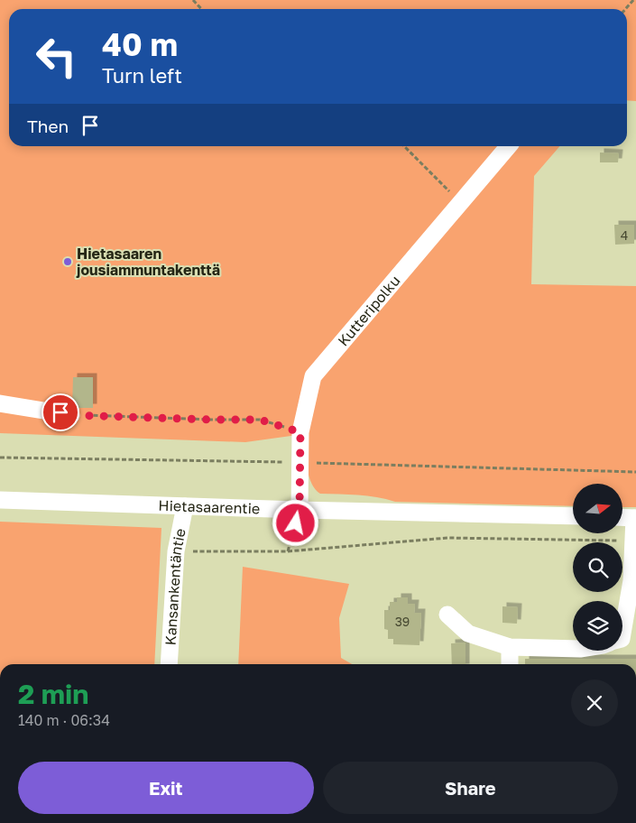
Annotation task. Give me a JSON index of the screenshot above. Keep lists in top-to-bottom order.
{
  "streets": {
    "street": ["Kutteripolku", "Hietasaarentie", "Kansankentäntie"]
  },
  "crossings": [
    ["Kutteripolku", "Hietasaarentie"],
    ["Hietasaarentie", "Kansankentäntie"]
  ],
  "places": ["Hietasaaren jousiammuntakenttä"],
  "house_numbers": ["4", "39"],
  "north": "right",
  "page": {
    "turn": ["40 m", "Turn left"],
    "then": "Then",
    "heading": ["2 min", "140 m · 06:34"],
    "buttons": ["Exit", "Share"]
  }
}
